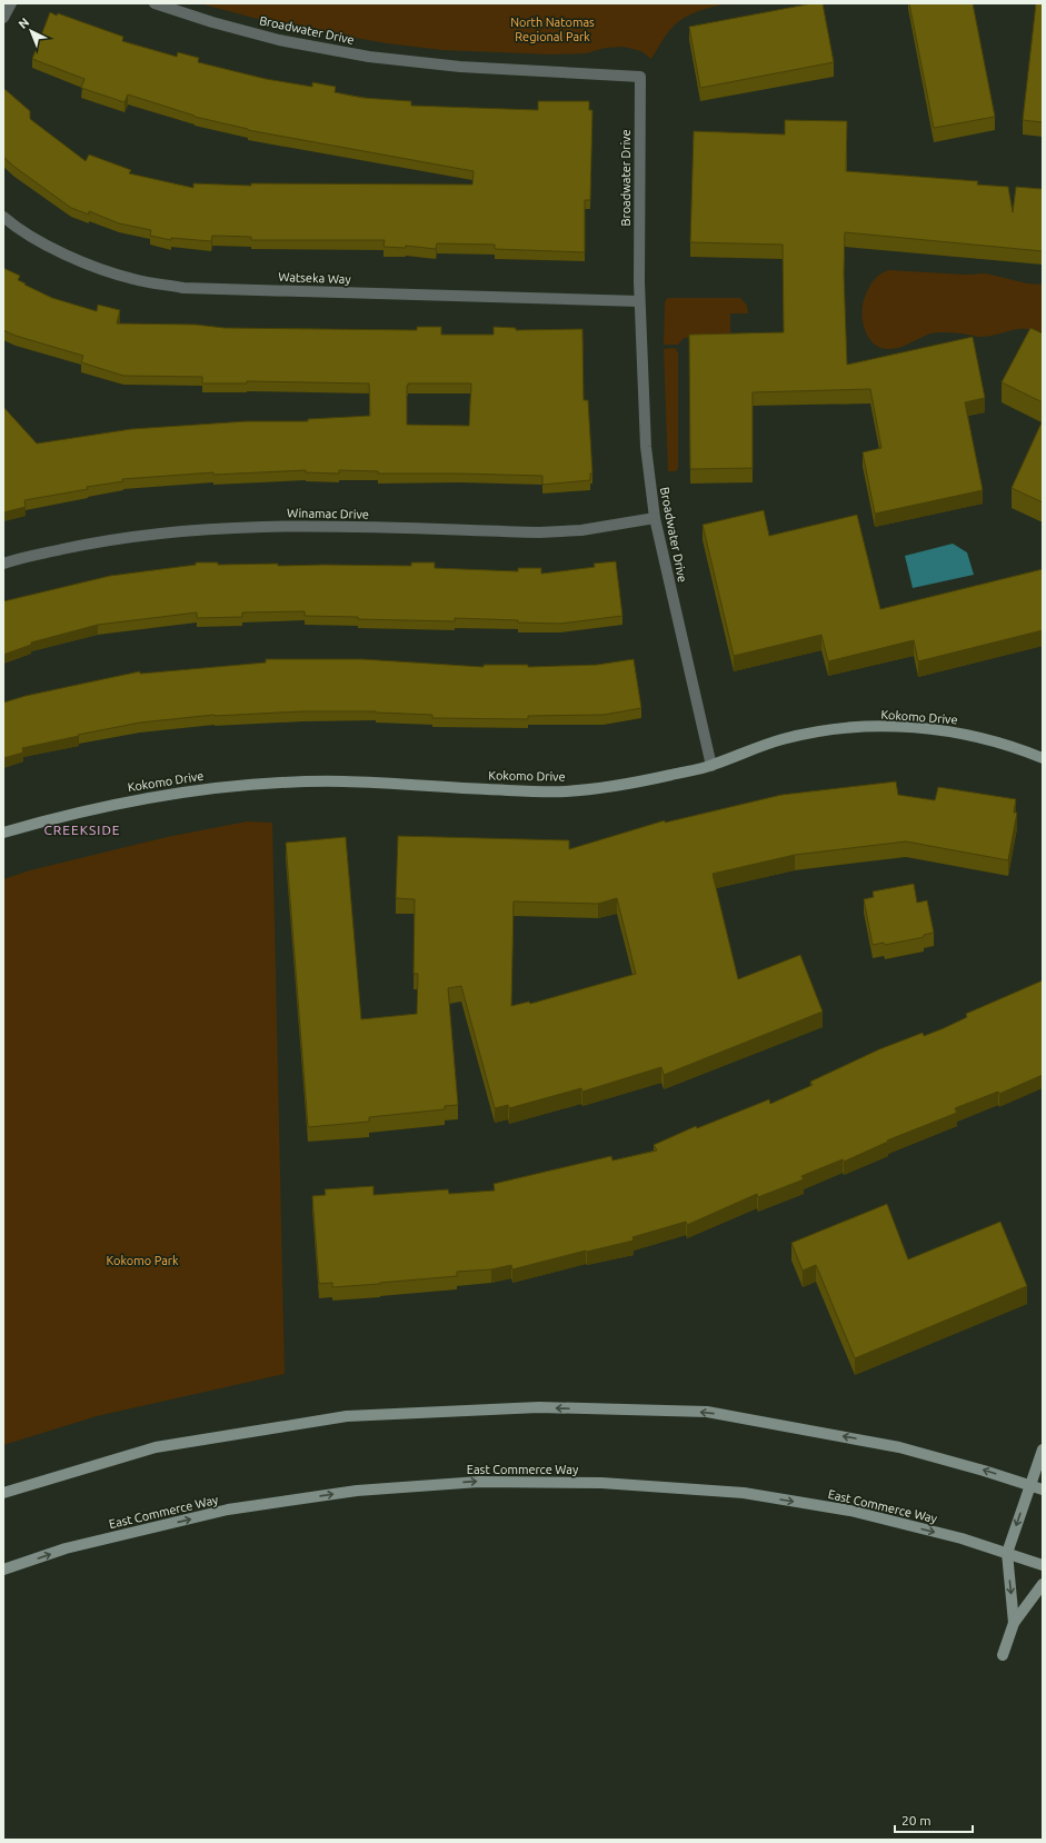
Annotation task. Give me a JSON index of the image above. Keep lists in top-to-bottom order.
{
  "streets": {
    "main road": ["Kokomo Drive", "East Commerce Way"],
    "street": ["Broadwater Drive", "Watseka Way", "Winamac Drive"]
  },
  "crossings": [
    ["Broadwater Drive", "Watseka Way"],
    ["Broadwater Drive", "Winamac Drive"],
    ["Broadwater Drive", "Kokomo Drive"]
  ],
  "districts": ["CREEKSIDE"],
  "parks": ["North Natomas Regional Park", "Kokomo Park"],
  "scale_bar": "20 m",
  "north": "top left"
}
